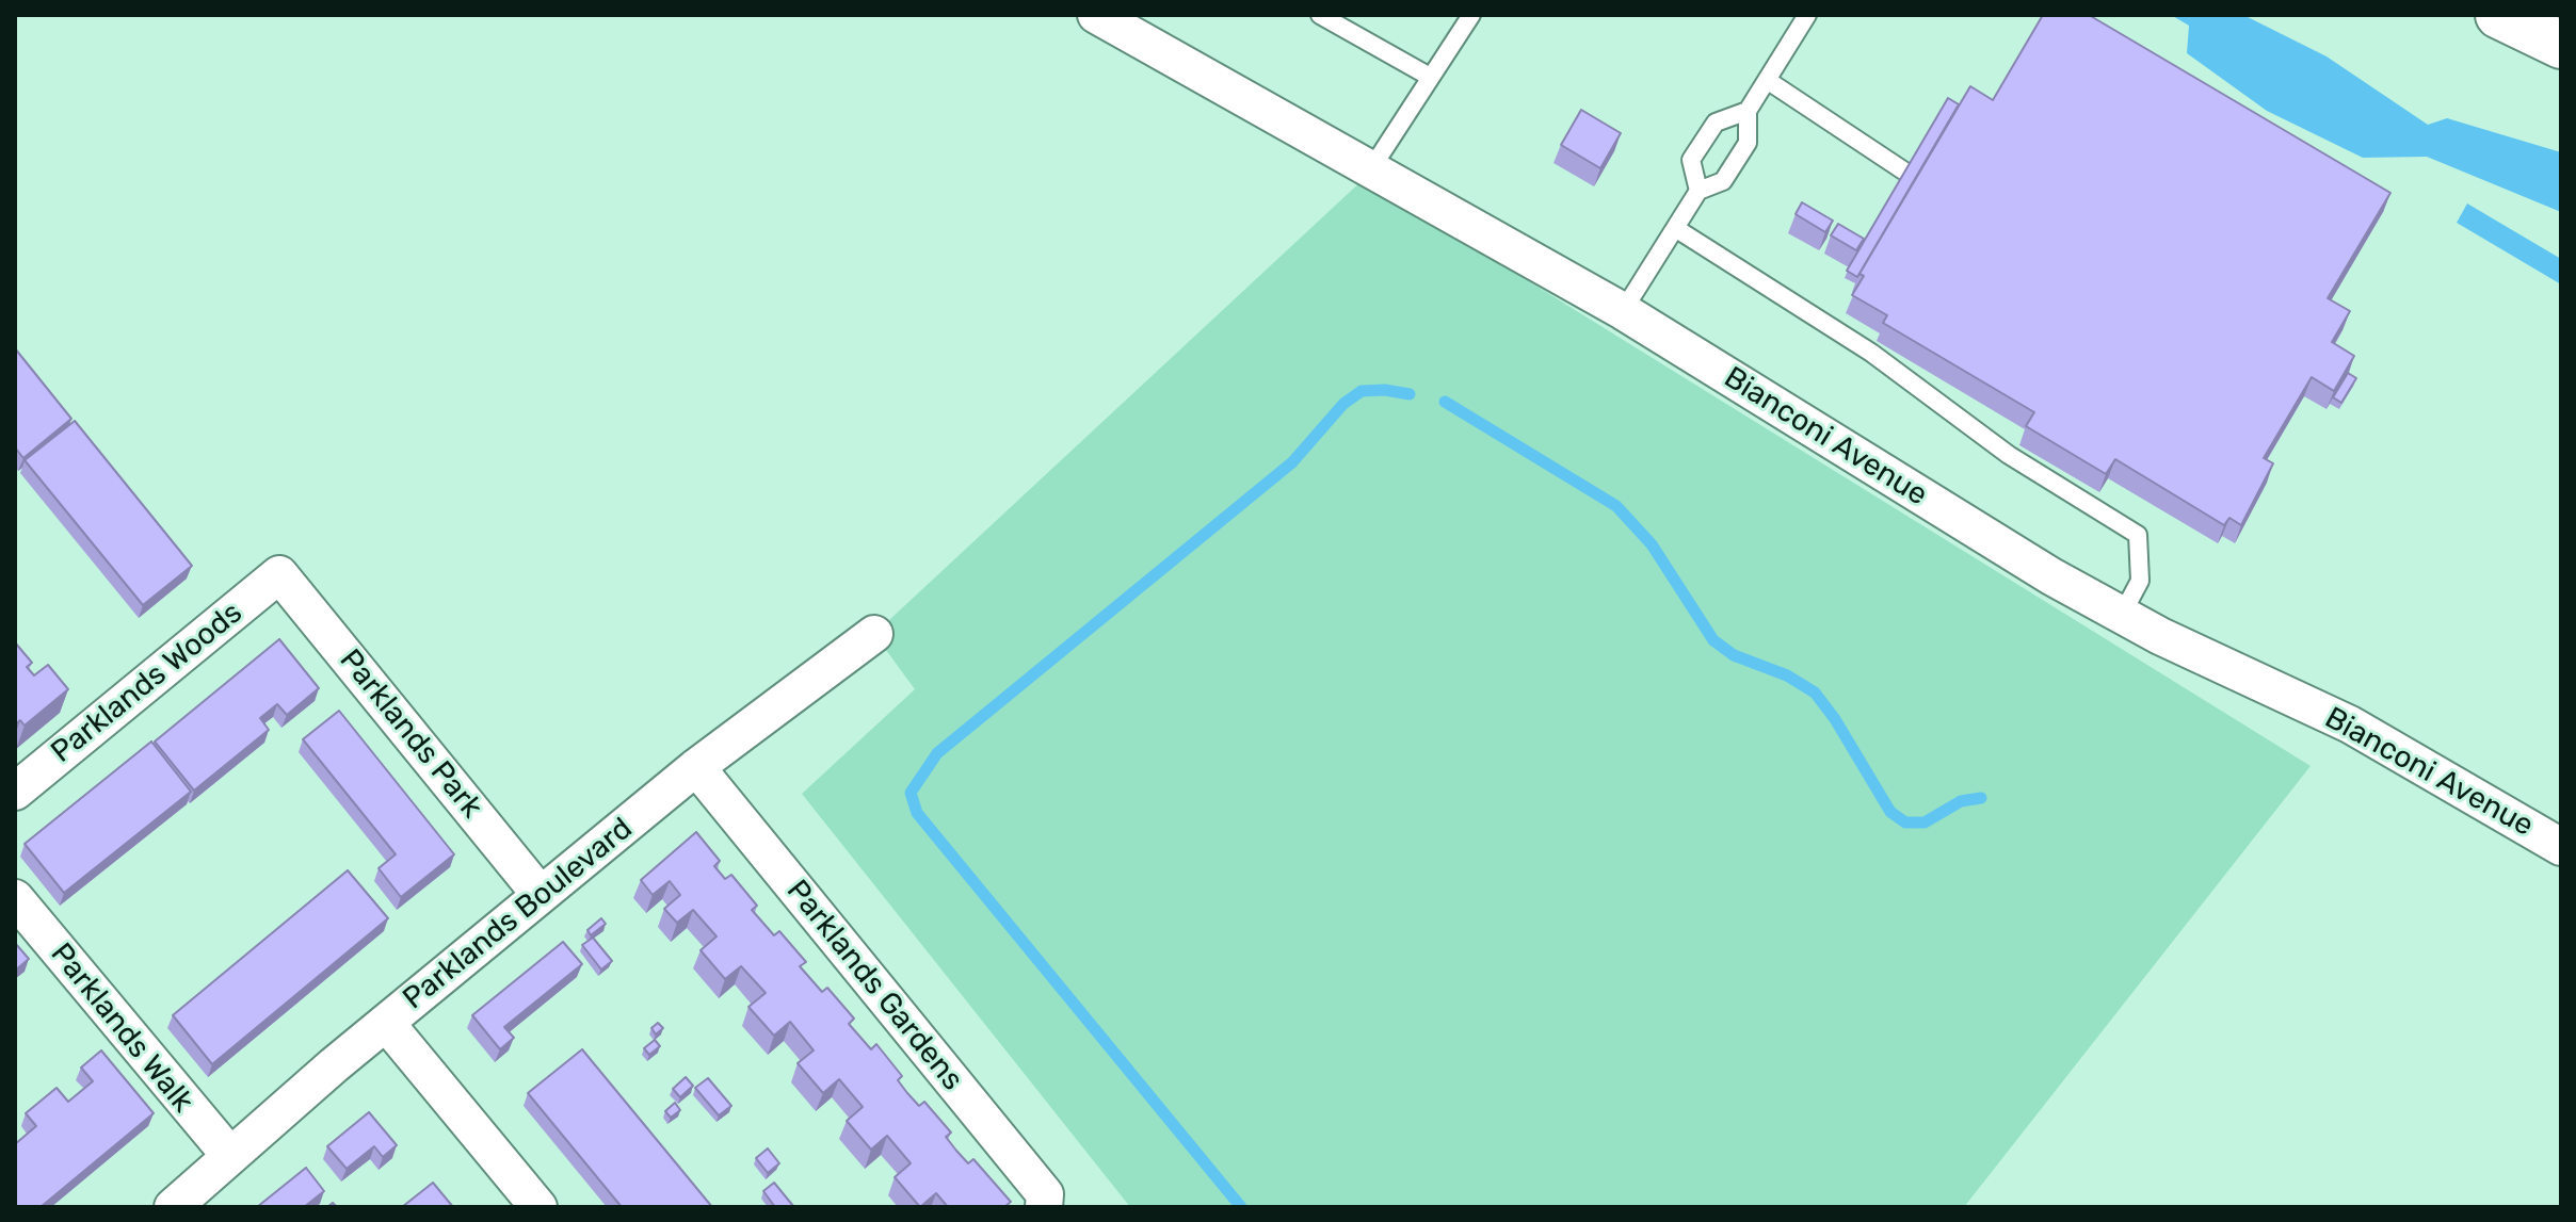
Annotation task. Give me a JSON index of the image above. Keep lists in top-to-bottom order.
{
  "streets": {
    "street": [
      "Bianconi Avenue",
      "Parklands Woods",
      "Parklands Park",
      "Parklands Boulevard",
      "Parklands Gardens",
      "Parklands Walk"
    ]
  },
  "crossings": [
    ["Parklands Woods", "Parklands Park"],
    ["Parklands Park", "Parklands Boulevard"],
    ["Parklands Boulevard", "Parklands Gardens"],
    ["Parklands Boulevard", "Parklands Walk"]
  ]
}
